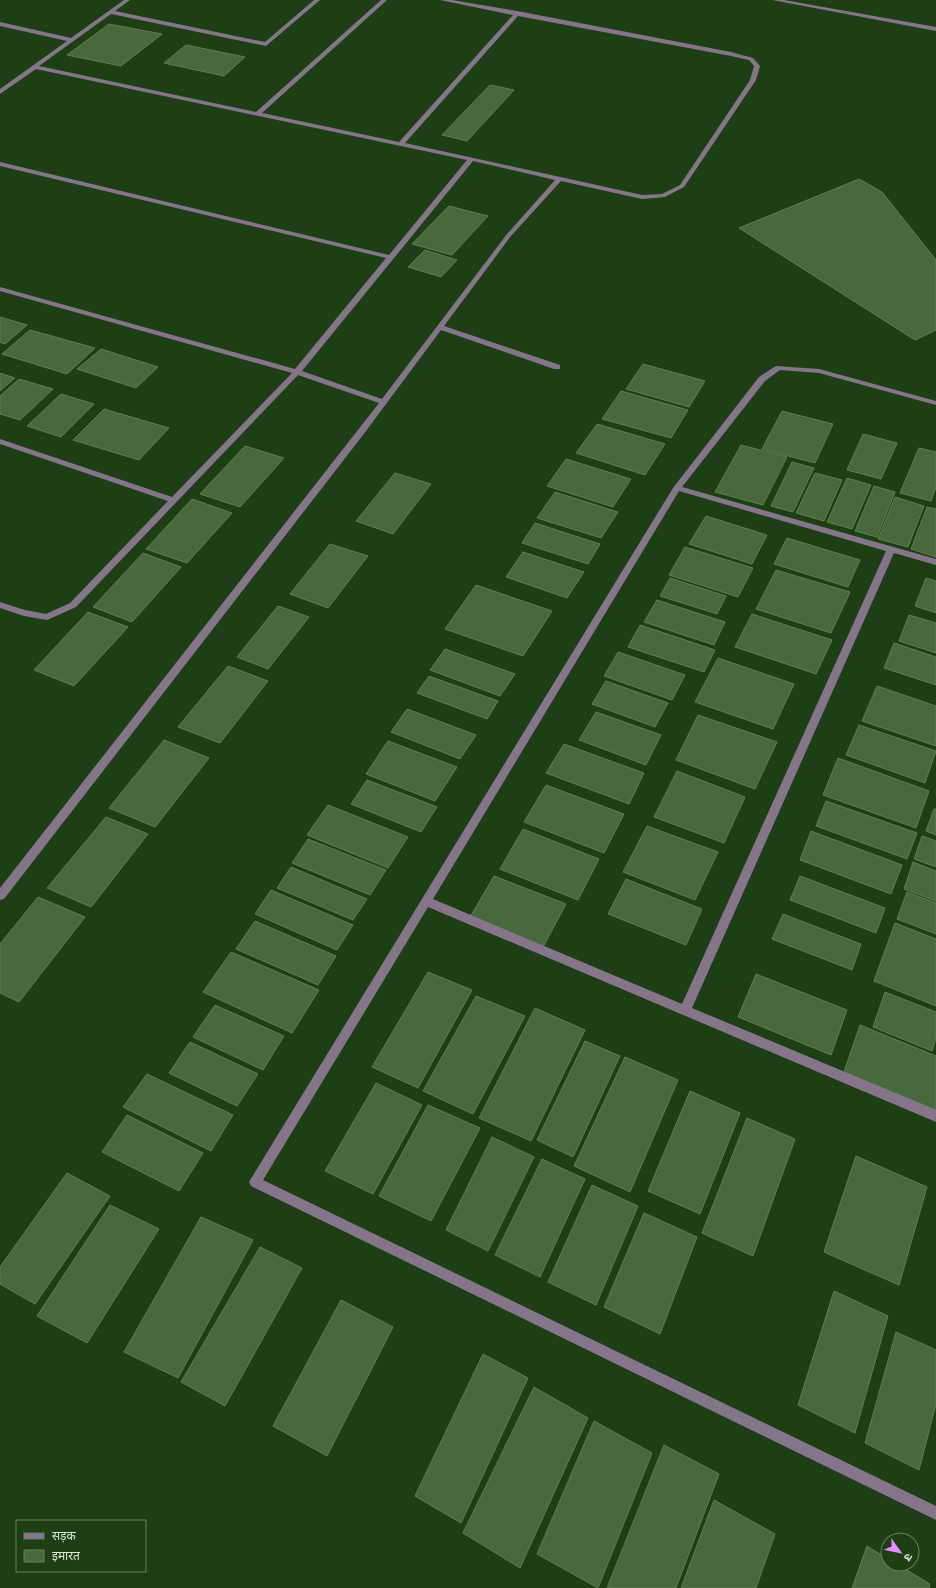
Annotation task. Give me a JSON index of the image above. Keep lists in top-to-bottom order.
{
  "legend": ["सड़क", "इमारत"],
  "north": "bottom right"
}
